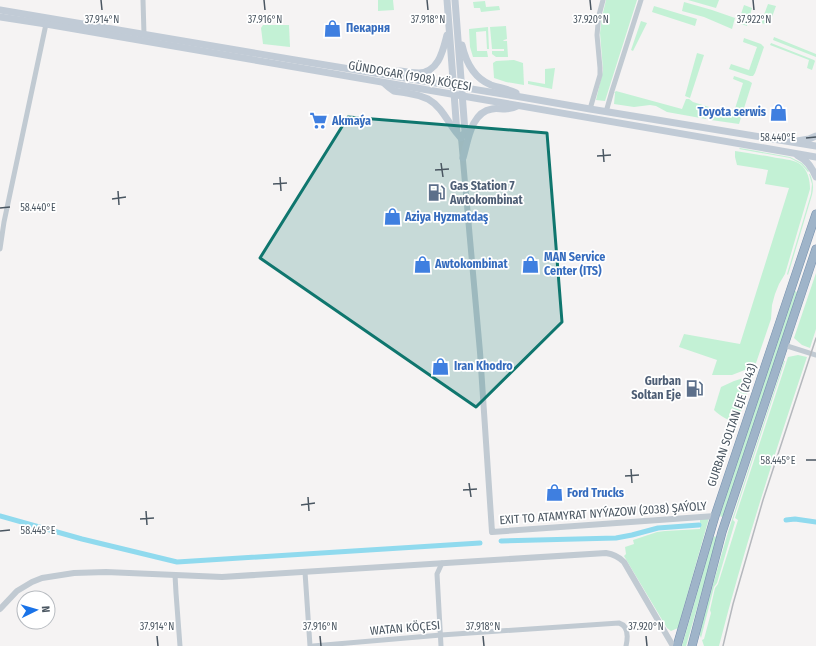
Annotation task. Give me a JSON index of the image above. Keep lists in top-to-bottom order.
{
  "streets": {
    "highway": ["GURBAN SOLTAN EJE (2043)"],
    "main road": ["GÜNDOGAR (1908) KÖÇESI"],
    "street": ["EXIT TO ATAMYRAT NYÝAZOW (2038) ŞAÝOLY", "WATAN KÖÇESI"]
  },
  "crossings": [
    ["GURBAN SOLTAN EJE (2043)", "EXIT TO ATAMYRAT NYÝAZOW (2038) ŞAÝOLY"]
  ],
  "places": {
    "shop": [
      "Пекарня",
      "Toyota serwis",
      "Aziya Hyzmatdaş",
      "Awtokombinat",
      "MAN Service Center (ITS)",
      "Iran Khodro",
      "Ford Trucks"
    ],
    "supermarket": ["Аkmaýa"],
    "fuel station": ["Gas Station 7 Awtokombinat", "Gurban Soltan Eje"]
  },
  "north": "right",
  "coordinates": [
    "37.914°N",
    "37.916°N",
    "37.918°N",
    "37.920°N",
    "37.922°N",
    "58.440°E",
    "58.445°E"
  ]
}
